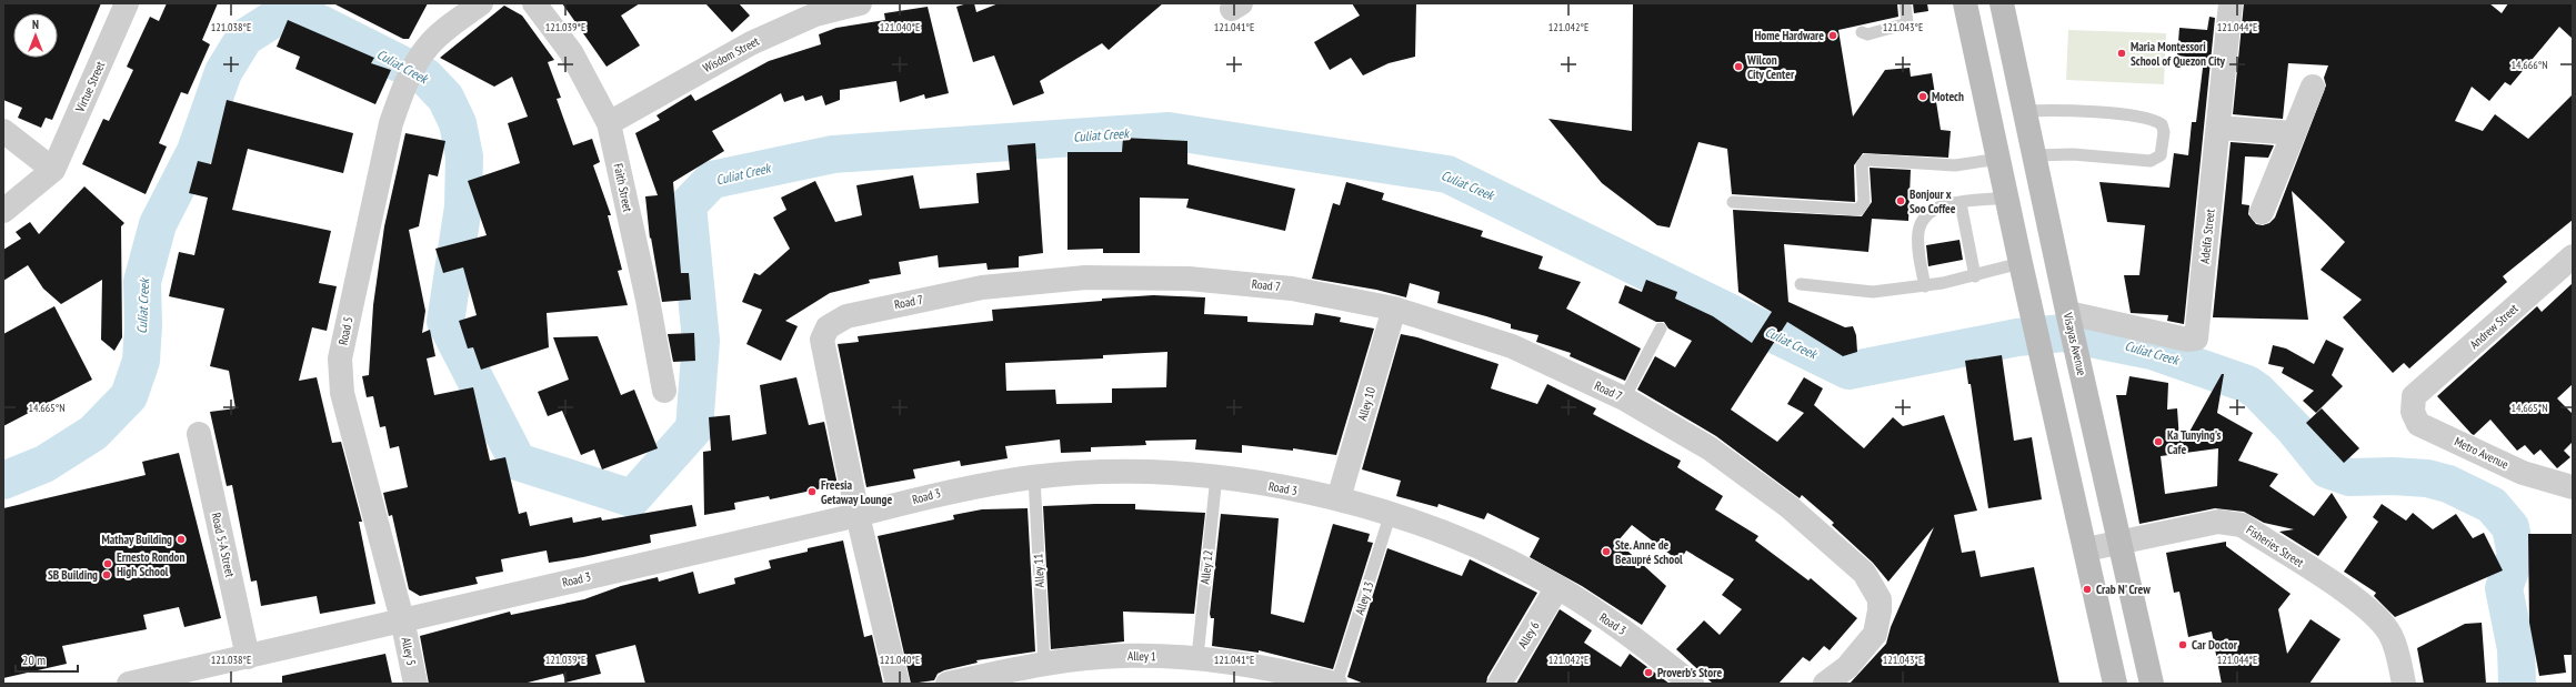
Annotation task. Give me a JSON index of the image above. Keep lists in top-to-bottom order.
{
  "streets": {
    "main road": ["Visayas Avenue"],
    "street": [
      "Wisdom Street",
      "Virtue Street",
      "Faith Street",
      "Adelfa Street",
      "Road 7",
      "Andrew Street",
      "Road 5",
      "Alley 10",
      "Metro Avenue",
      "Road 3",
      "Road 5-A Street",
      "Fisheries Street",
      "Alley 6",
      "Alley 5",
      "Alley 1"
    ],
    "lane": ["Alley 12", "Alley 11", "Alley 13"]
  },
  "crossings": [
    ["Wisdom Street", "Faith Street"],
    ["Adelfa Street", "Visayas Avenue"],
    ["Road 7", "Alley 10"],
    ["Road 7", "Road 3"],
    ["Andrew Street", "Metro Avenue"],
    ["Road 5", "Road 3"],
    ["Road 5", "Alley 5"],
    ["Visayas Avenue", "Fisheries Street"],
    ["Alley 10", "Road 3"],
    ["Road 3", "Road 5-A Street"],
    ["Road 3", "Alley 12"],
    ["Road 3", "Alley 11"],
    ["Road 3", "Alley 13"],
    ["Road 3", "Alley 6"],
    ["Road 3", "Alley 5"],
    ["Alley 12", "Alley 1"],
    ["Alley 11", "Alley 1"],
    ["Alley 13", "Alley 1"]
  ],
  "water": ["Culiat Creek"],
  "places": [
    "Home Hardware",
    "Maria Montessori School of Quezon City",
    "Wilcon City Center",
    "Motech",
    "Bonjour x Soo Coffee",
    "Ka Tunying's Cafe",
    "Freesia Getaway Lounge",
    "Mathay Building",
    "Ste. Anne de Beaupré School",
    "Ernesto Rondon High School",
    "SB Building",
    "Crab N' Crew",
    "Car Doctor",
    "Proverb's Store"
  ],
  "scale_bar": "20 m",
  "north": "top",
  "coordinates": [
    "121.038°E",
    "121.039°E",
    "121.040°E",
    "121.041°E",
    "121.042°E",
    "121.043°E",
    "121.044°E",
    "14.666°N",
    "14.665°N"
  ]
}
